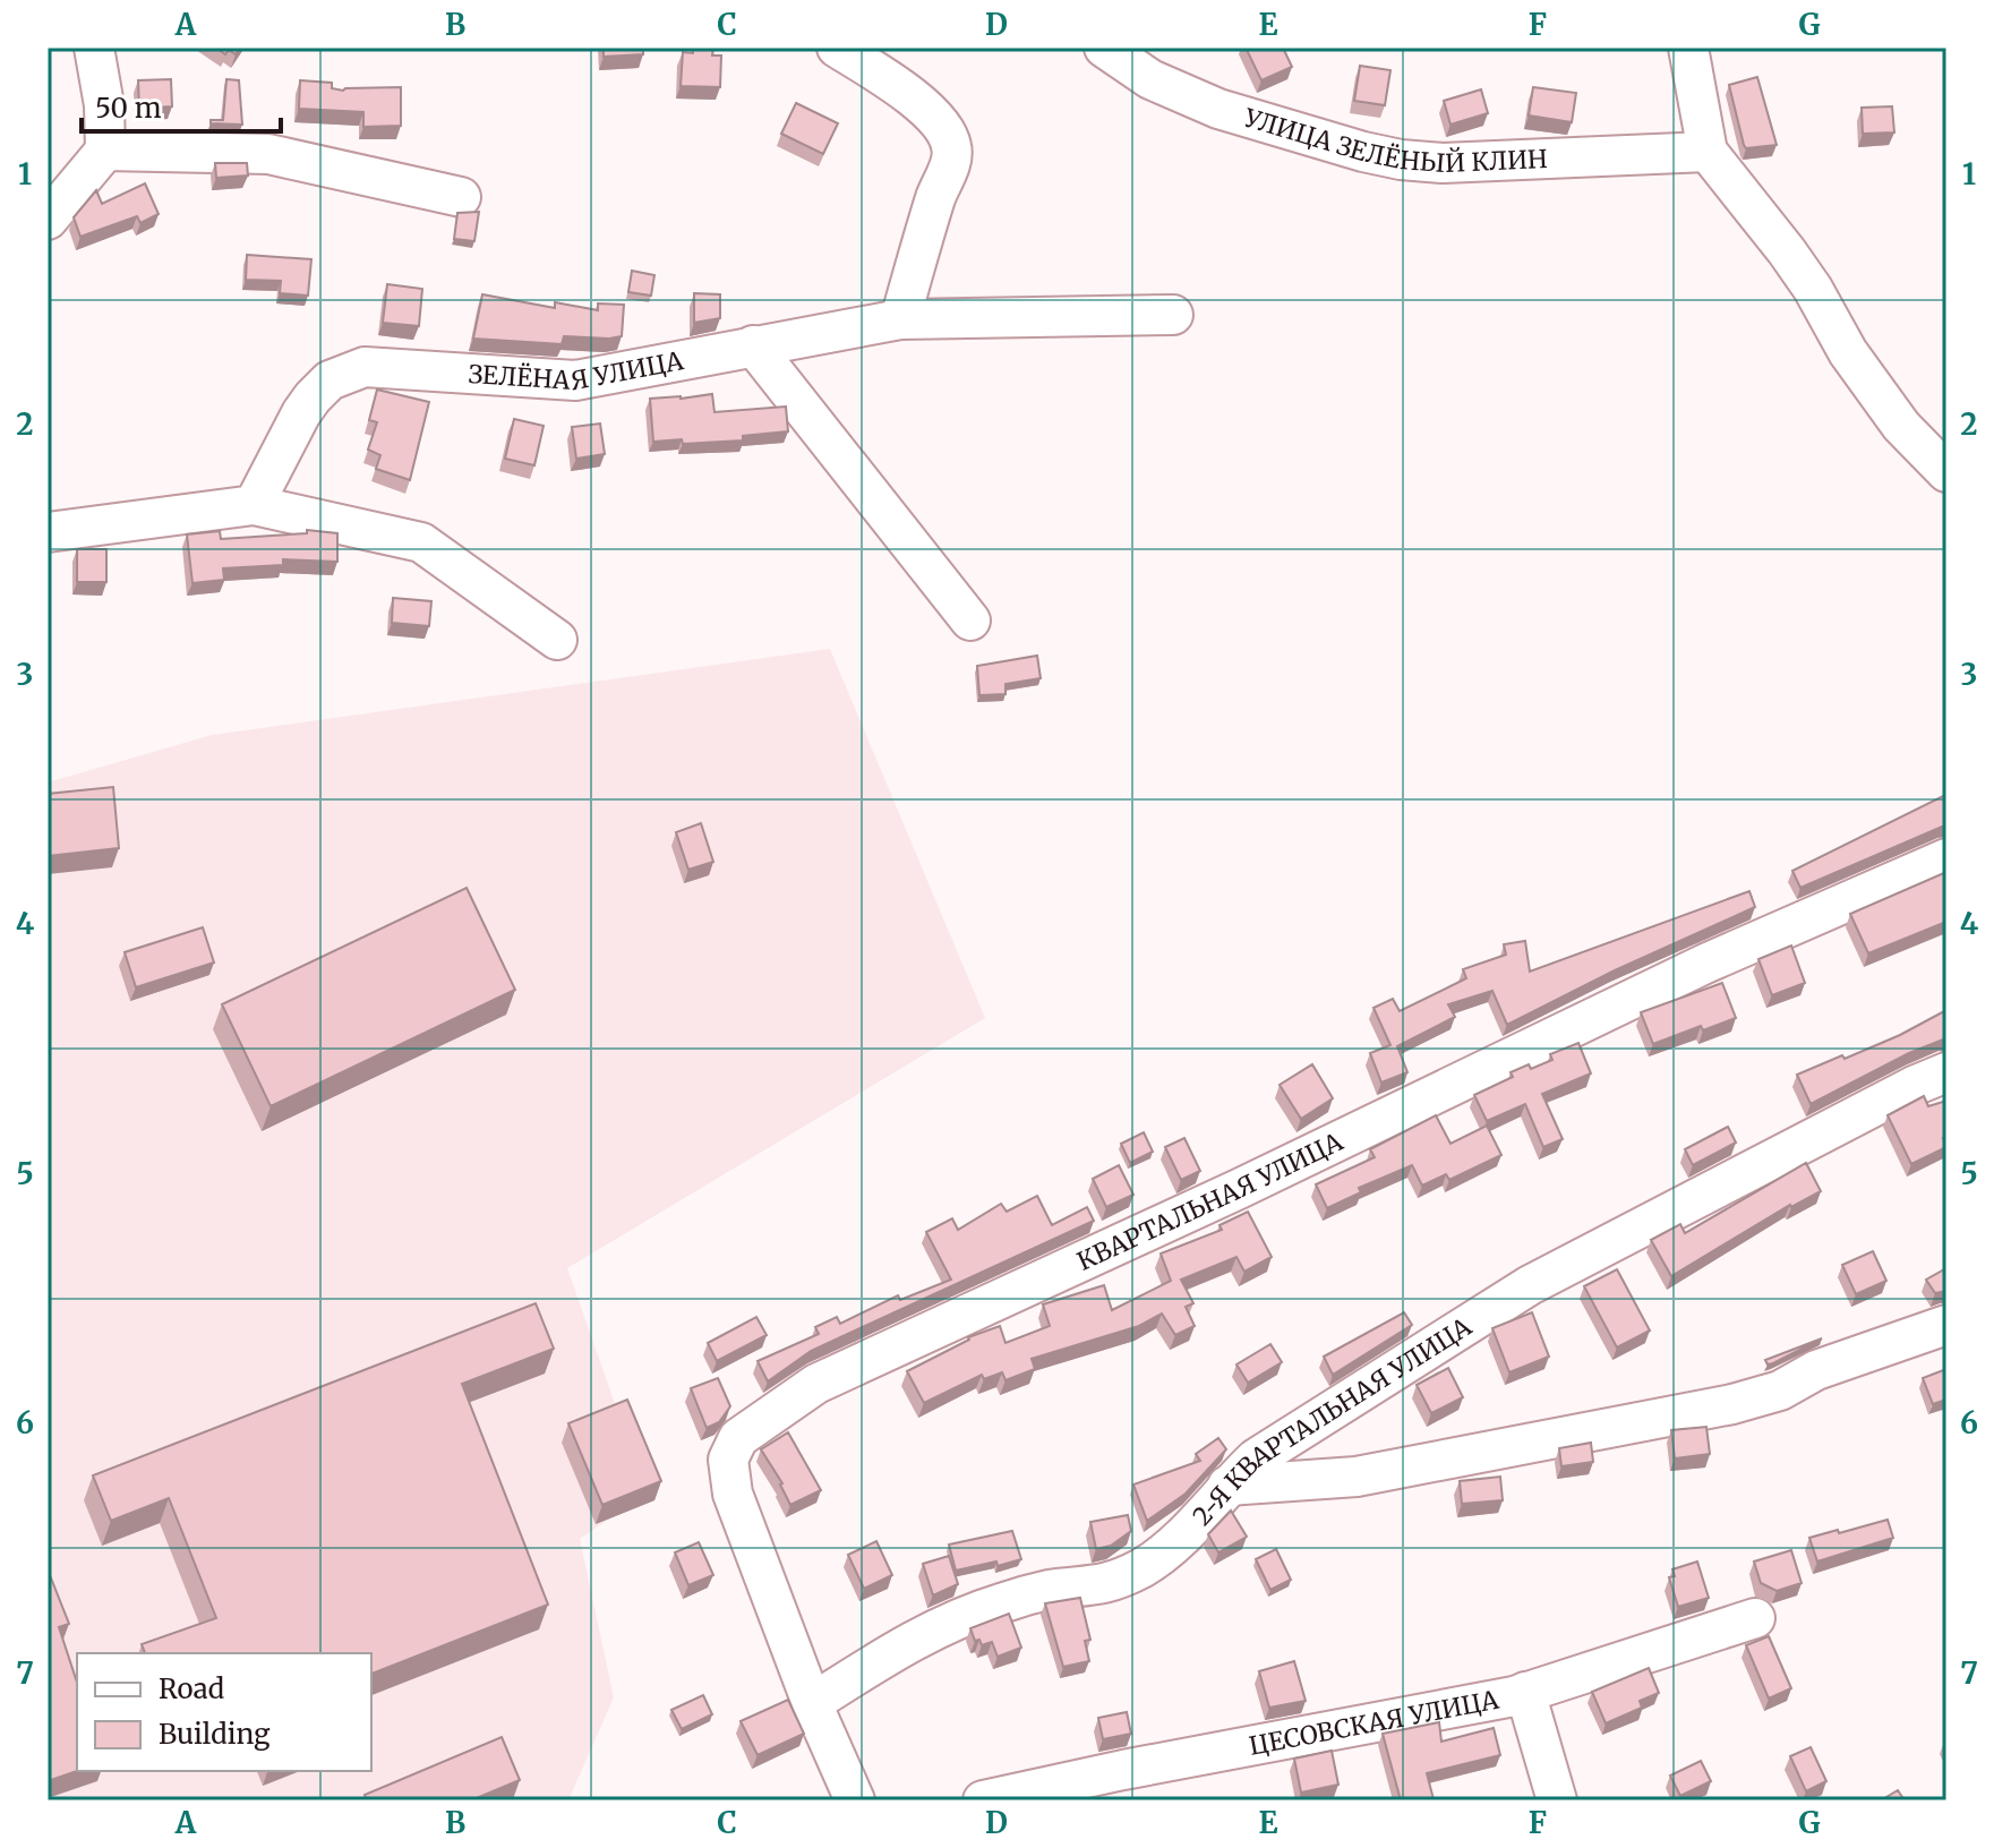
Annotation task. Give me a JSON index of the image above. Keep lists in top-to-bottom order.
{
  "streets": {
    "street": [
      "УЛИЦА ЗЕЛЁНЫЙ КЛИН",
      "ЗЕЛЁНАЯ УЛИЦА",
      "КВАРТАЛЬНАЯ УЛИЦА",
      "2-Я КВАРТАЛЬНАЯ УЛИЦА",
      "ЦЕСОВСКАЯ УЛИЦА"
    ]
  },
  "crossings": [
    ["КВАРТАЛЬНАЯ УЛИЦА", "2-Я КВАРТАЛЬНАЯ УЛИЦА"]
  ],
  "legend": ["Road", "Building"],
  "scale_bar": "50 m",
  "grid": {
    "columns": [
      "A",
      "B",
      "C",
      "D",
      "E",
      "F",
      "G"
    ],
    "rows": [
      "1",
      "2",
      "3",
      "4",
      "5",
      "6",
      "7"
    ]
  }
}
